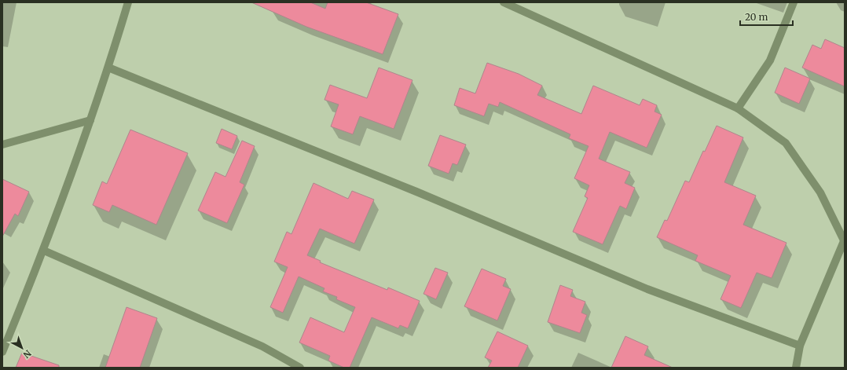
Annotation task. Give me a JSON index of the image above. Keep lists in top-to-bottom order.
{
  "scale_bar": "20 m",
  "north": "bottom right"
}
